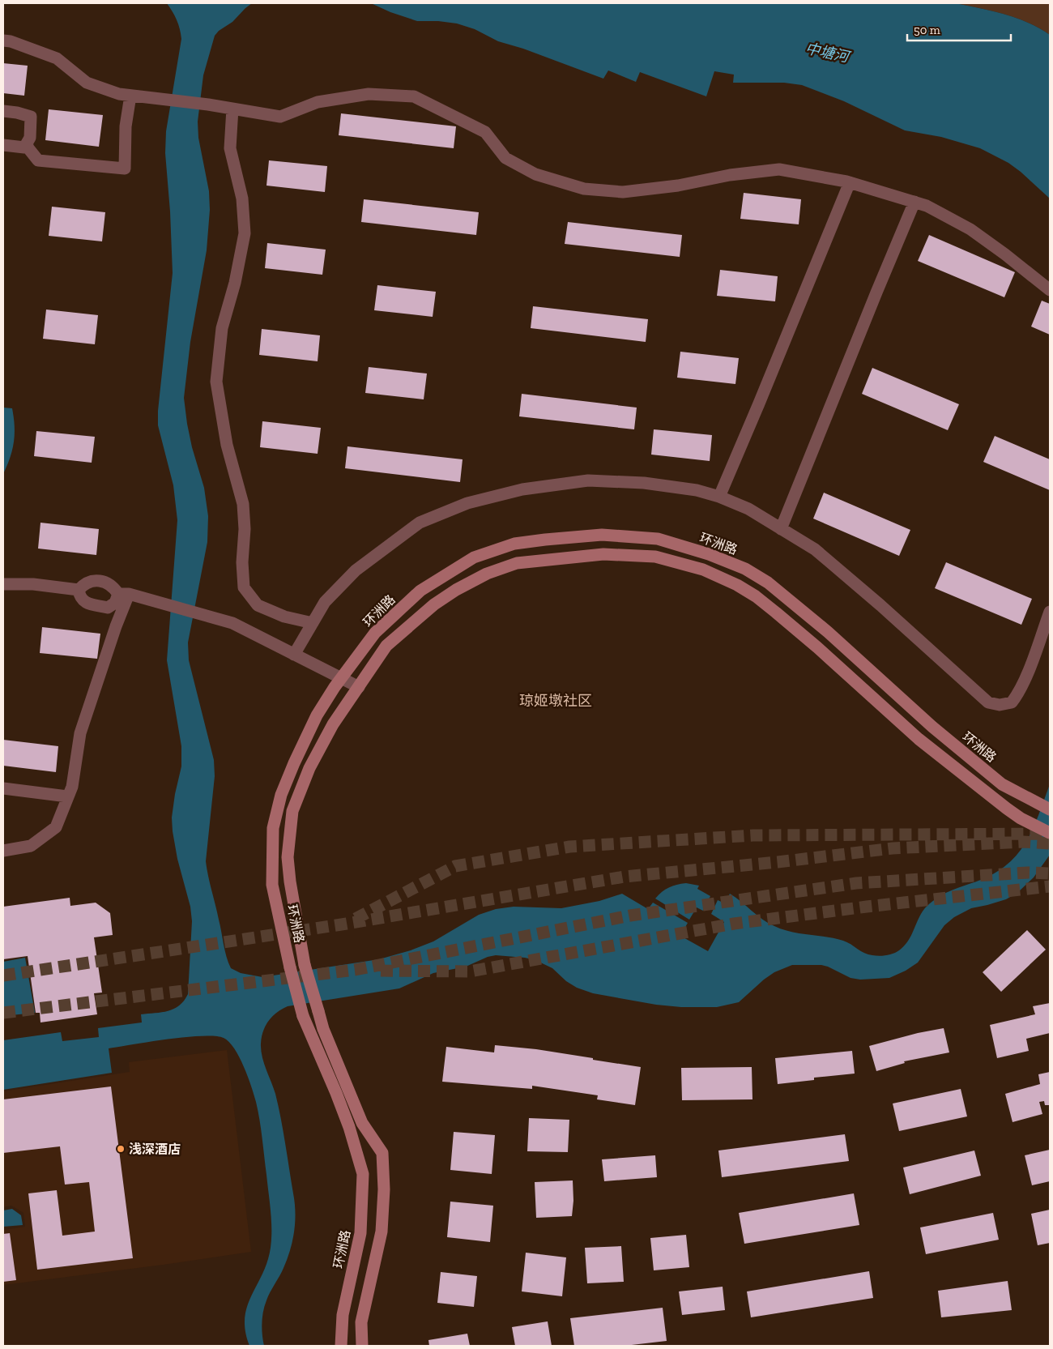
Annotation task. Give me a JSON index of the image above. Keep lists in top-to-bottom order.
{
  "streets": {
    "street": ["环洲路"]
  },
  "districts": ["琼姬墩社区"],
  "water": ["中塘河"],
  "places": ["浅深酒店"],
  "scale_bar": "50 m"
}
